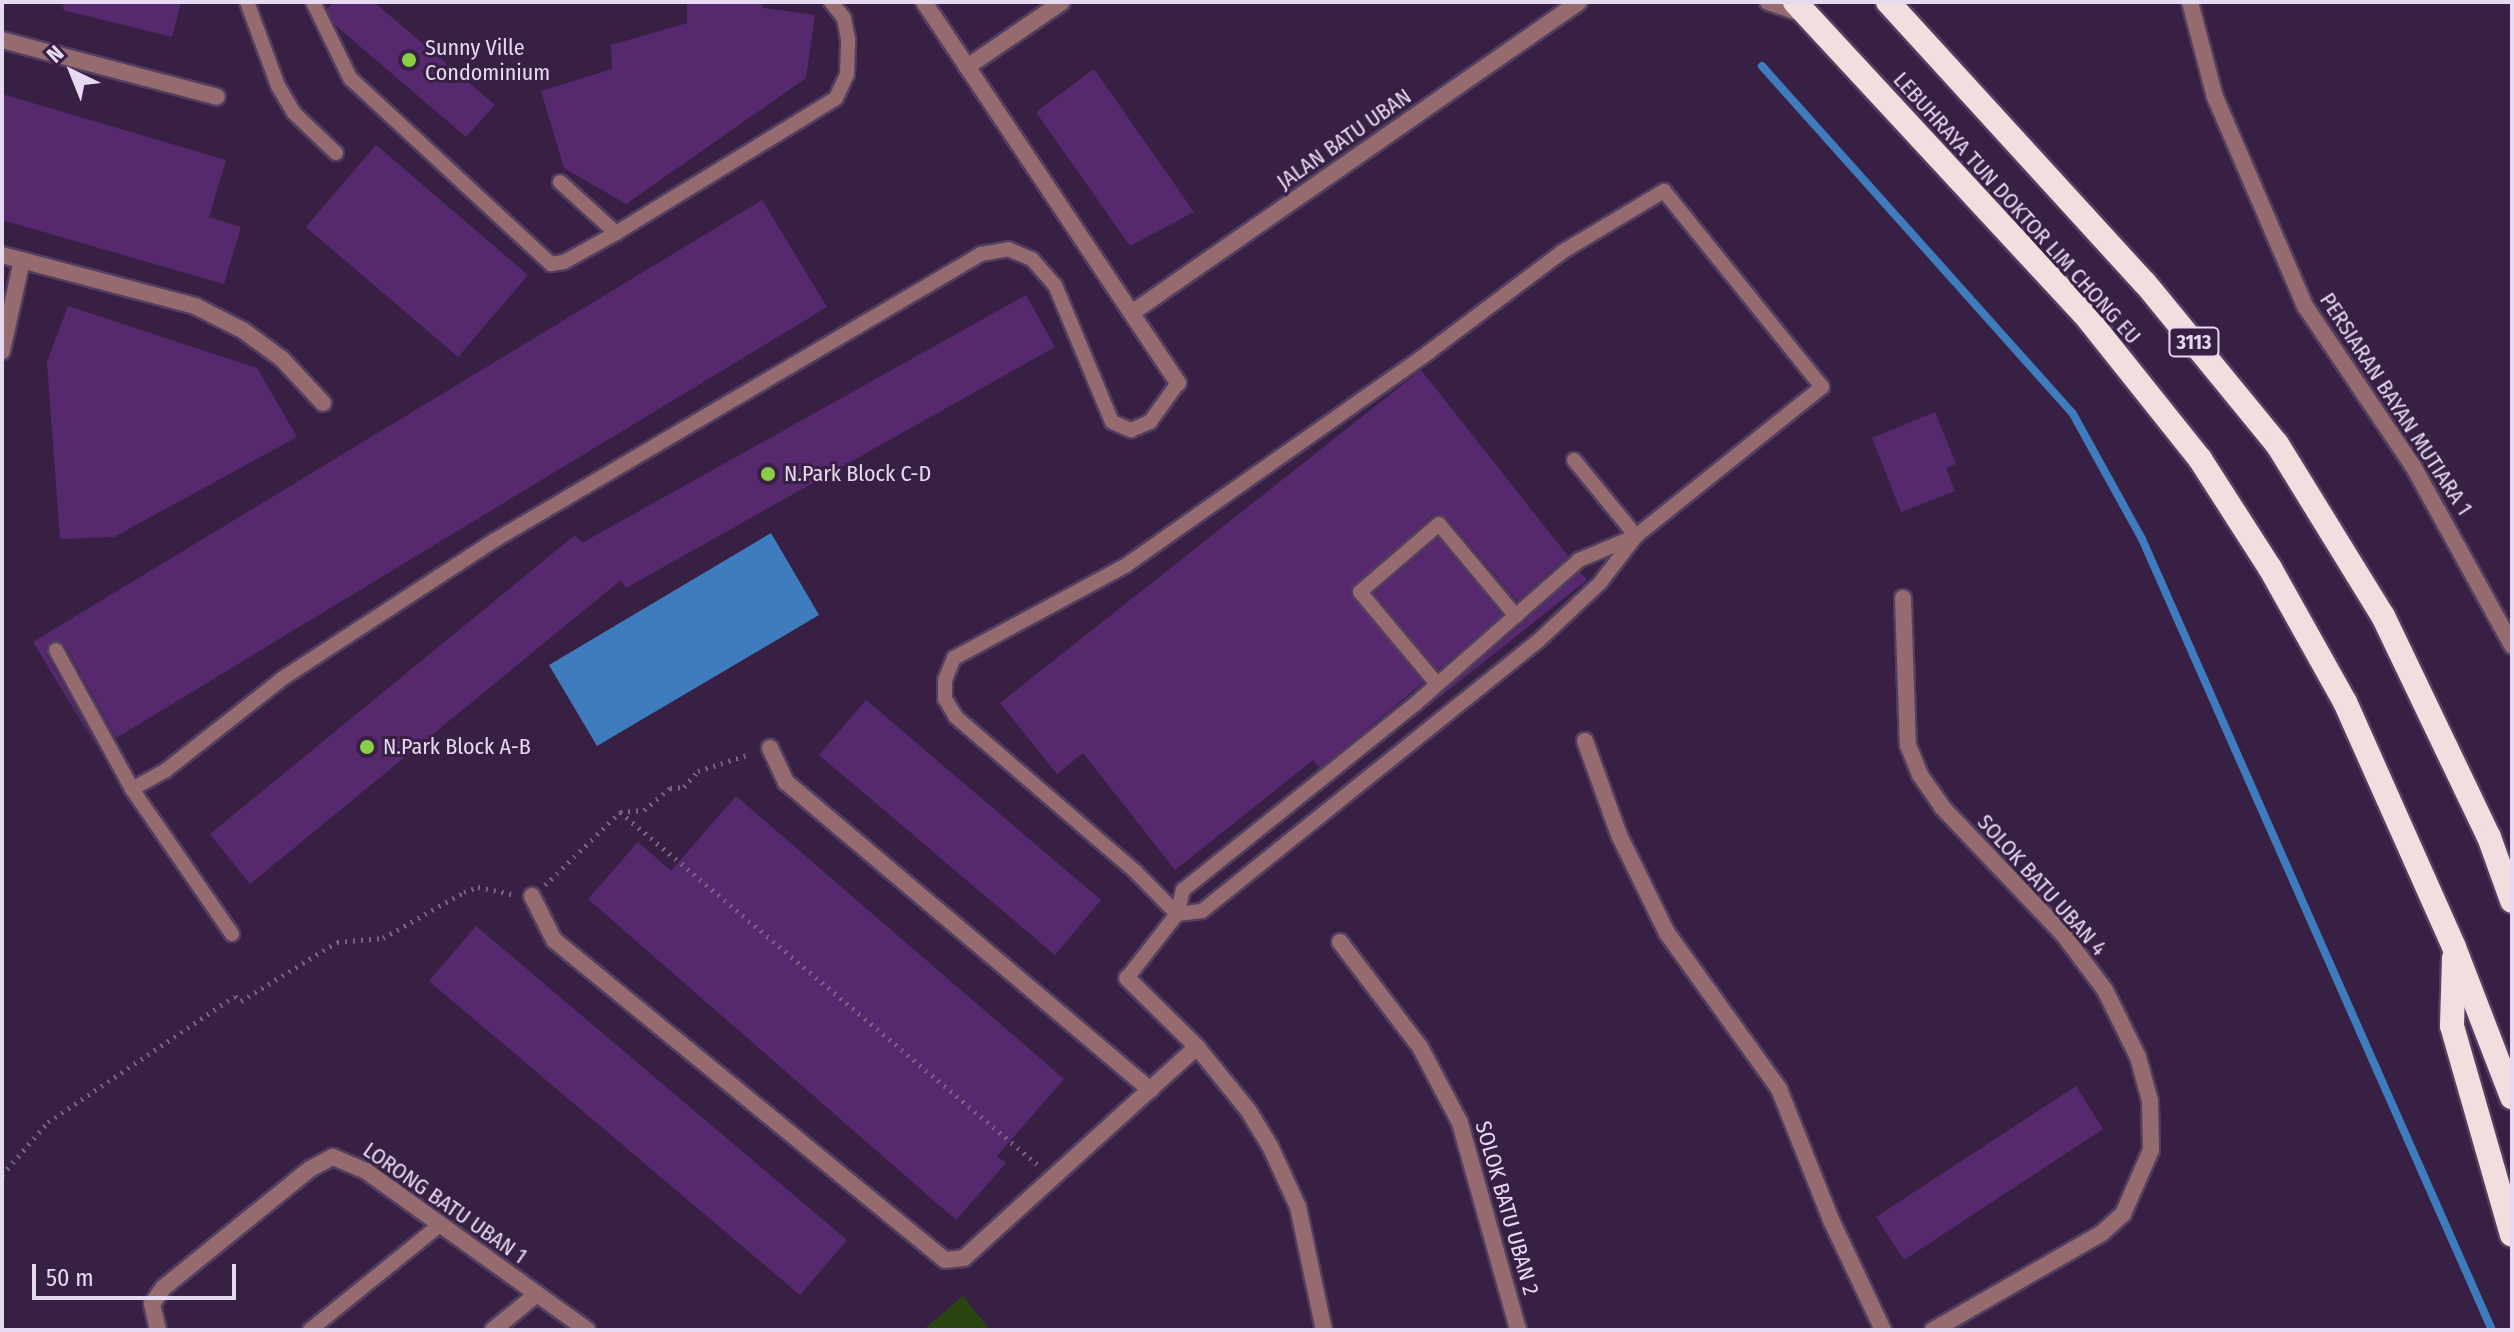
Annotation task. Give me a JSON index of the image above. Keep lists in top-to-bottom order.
{
  "streets": {
    "highway": ["LEBUHRAYA TUN DOKTOR LIM CHONG EU", "3113"],
    "street": [
      "JALAN BATU UBAN",
      "PERSIARAN BAYAN MUTIARA 1",
      "SOLOK BATU UBAN 4",
      "LORONG BATU UBAN 1",
      "SOLOK BATU UBAN 2"
    ]
  },
  "places": ["Sunny Ville Condominium", "N.Park Block C-D", "N.Park Block A-B"],
  "scale_bar": "50 m",
  "north": "top left"
}
